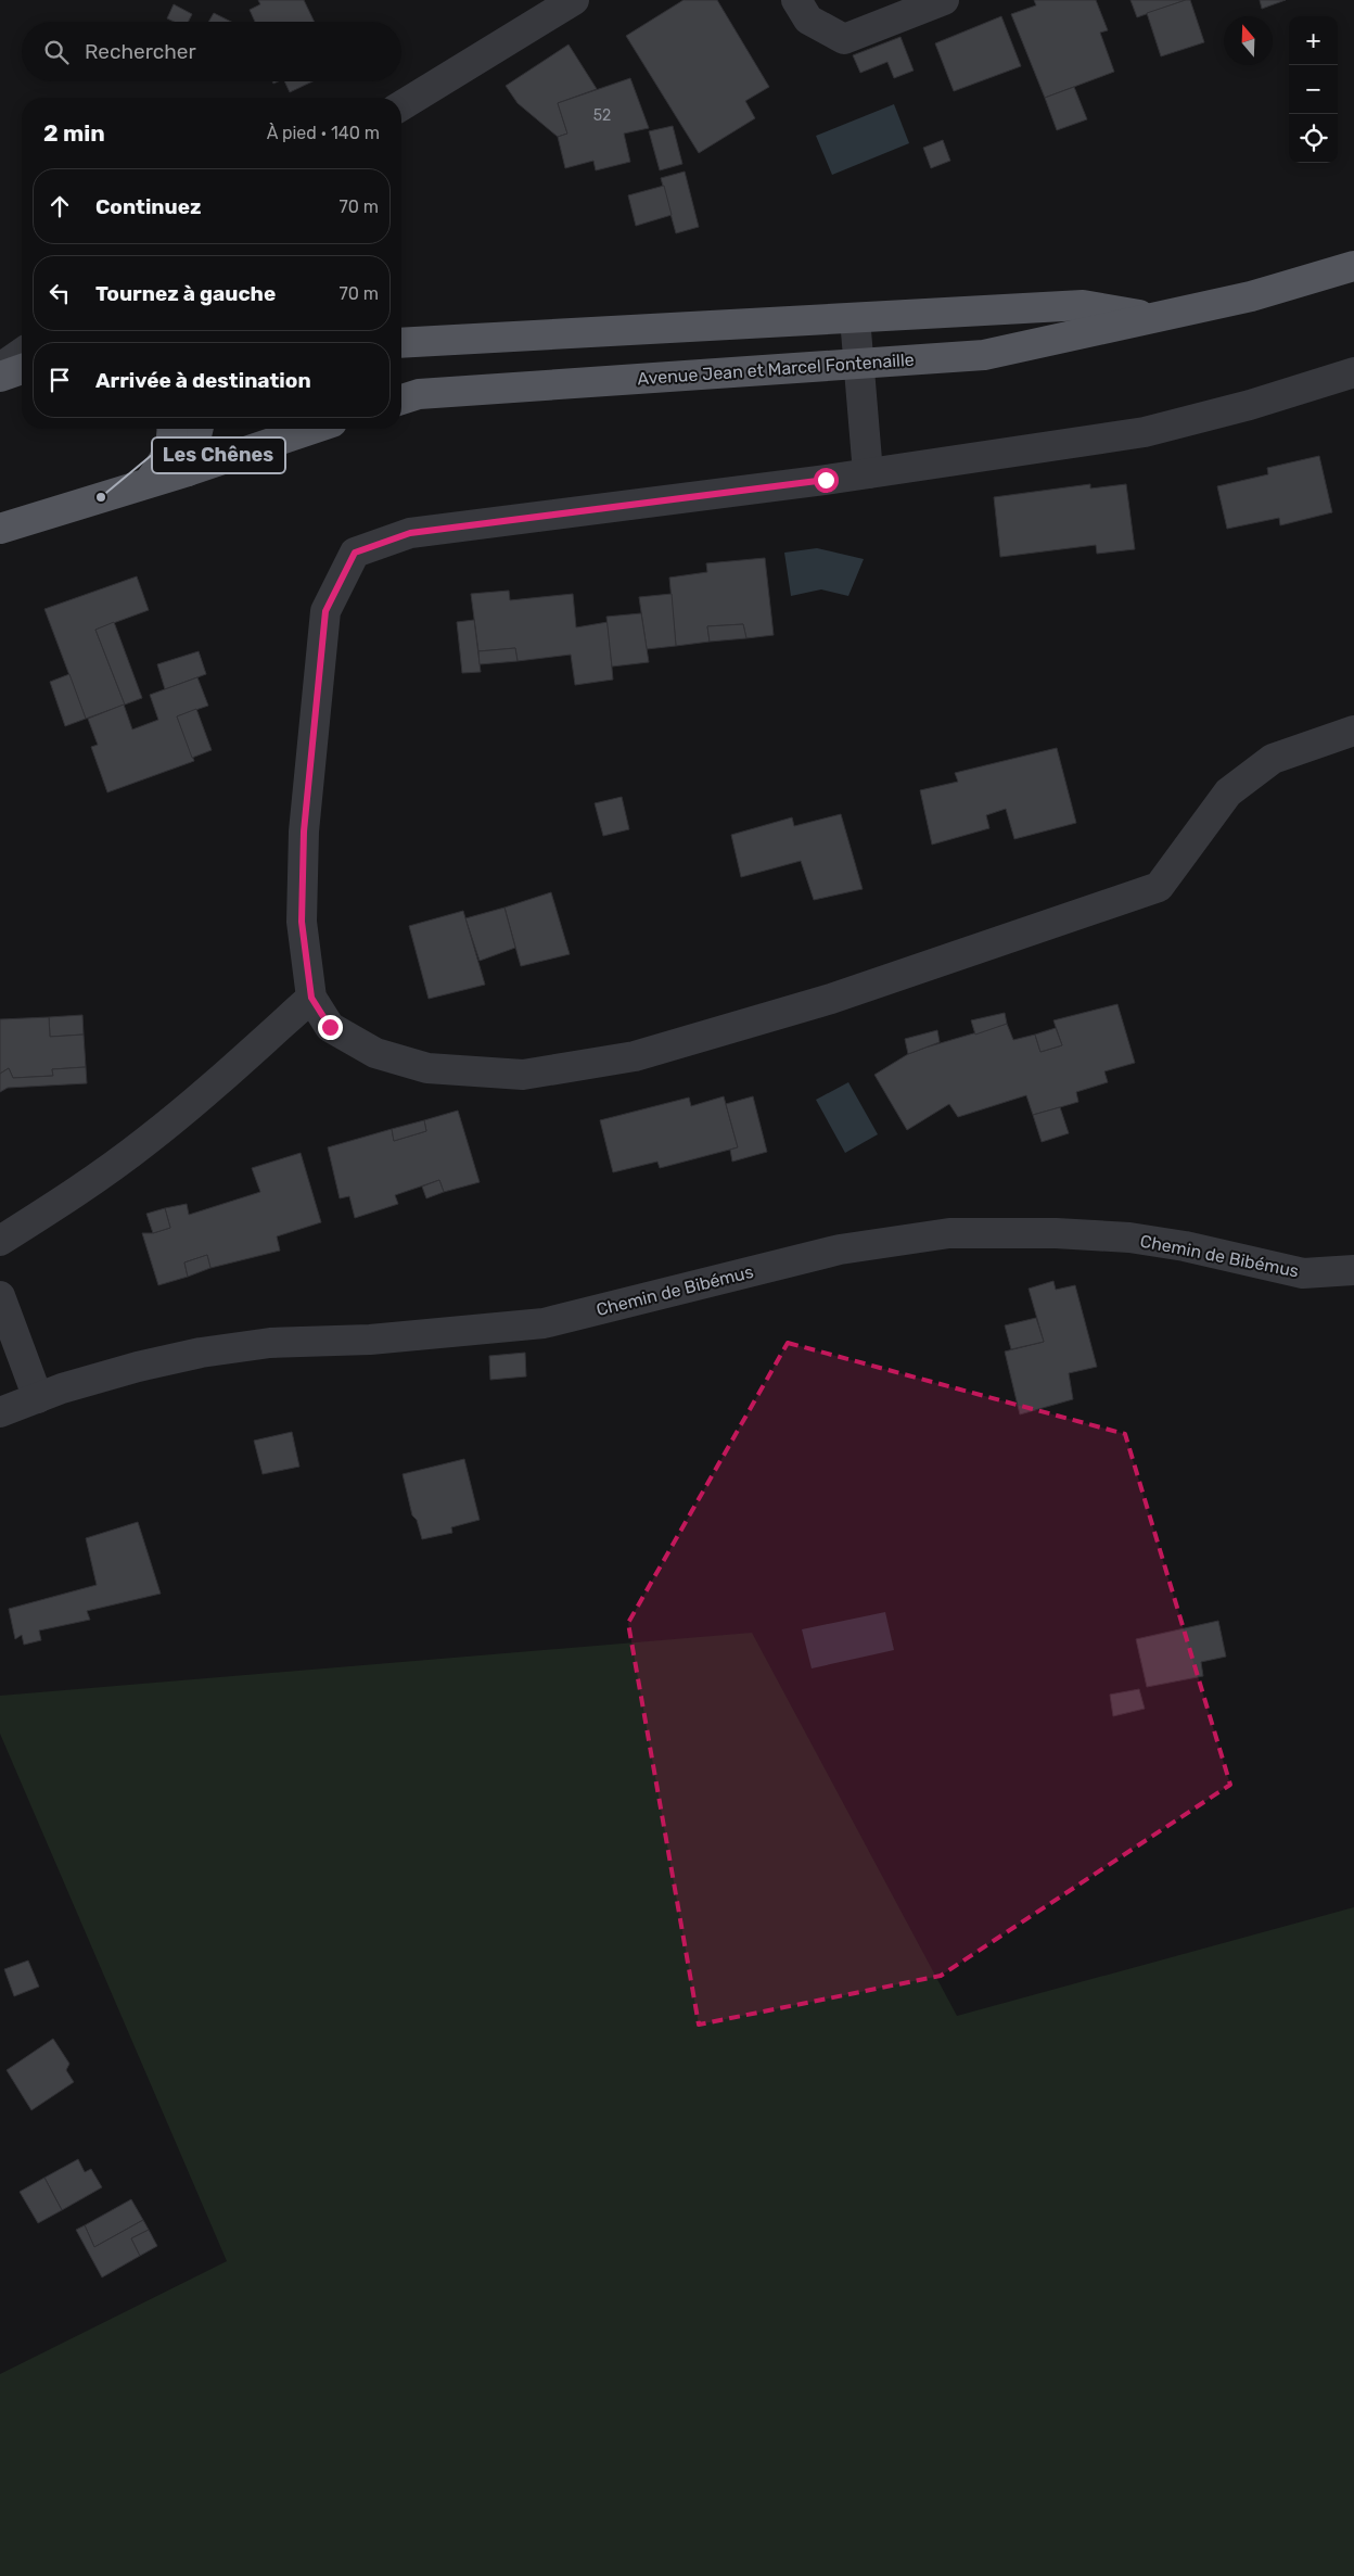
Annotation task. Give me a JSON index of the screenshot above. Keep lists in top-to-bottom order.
{
  "streets": {
    "main road": ["Avenue Jean et Marcel Fontenaille"],
    "street": ["Chemin de Bibémus"]
  },
  "places": ["Les Chênes"],
  "house_numbers": ["52"],
  "north": "top",
  "page": {
    "map_buttons": ["+", "−"],
    "search": "Rechercher",
    "heading": ["2 min", "À pied · 140 m"],
    "list": [
      ["Continuez", "70 m"],
      ["Tournez à gauche", "70 m"],
      "Arrivée à destination"
    ]
  }
}
